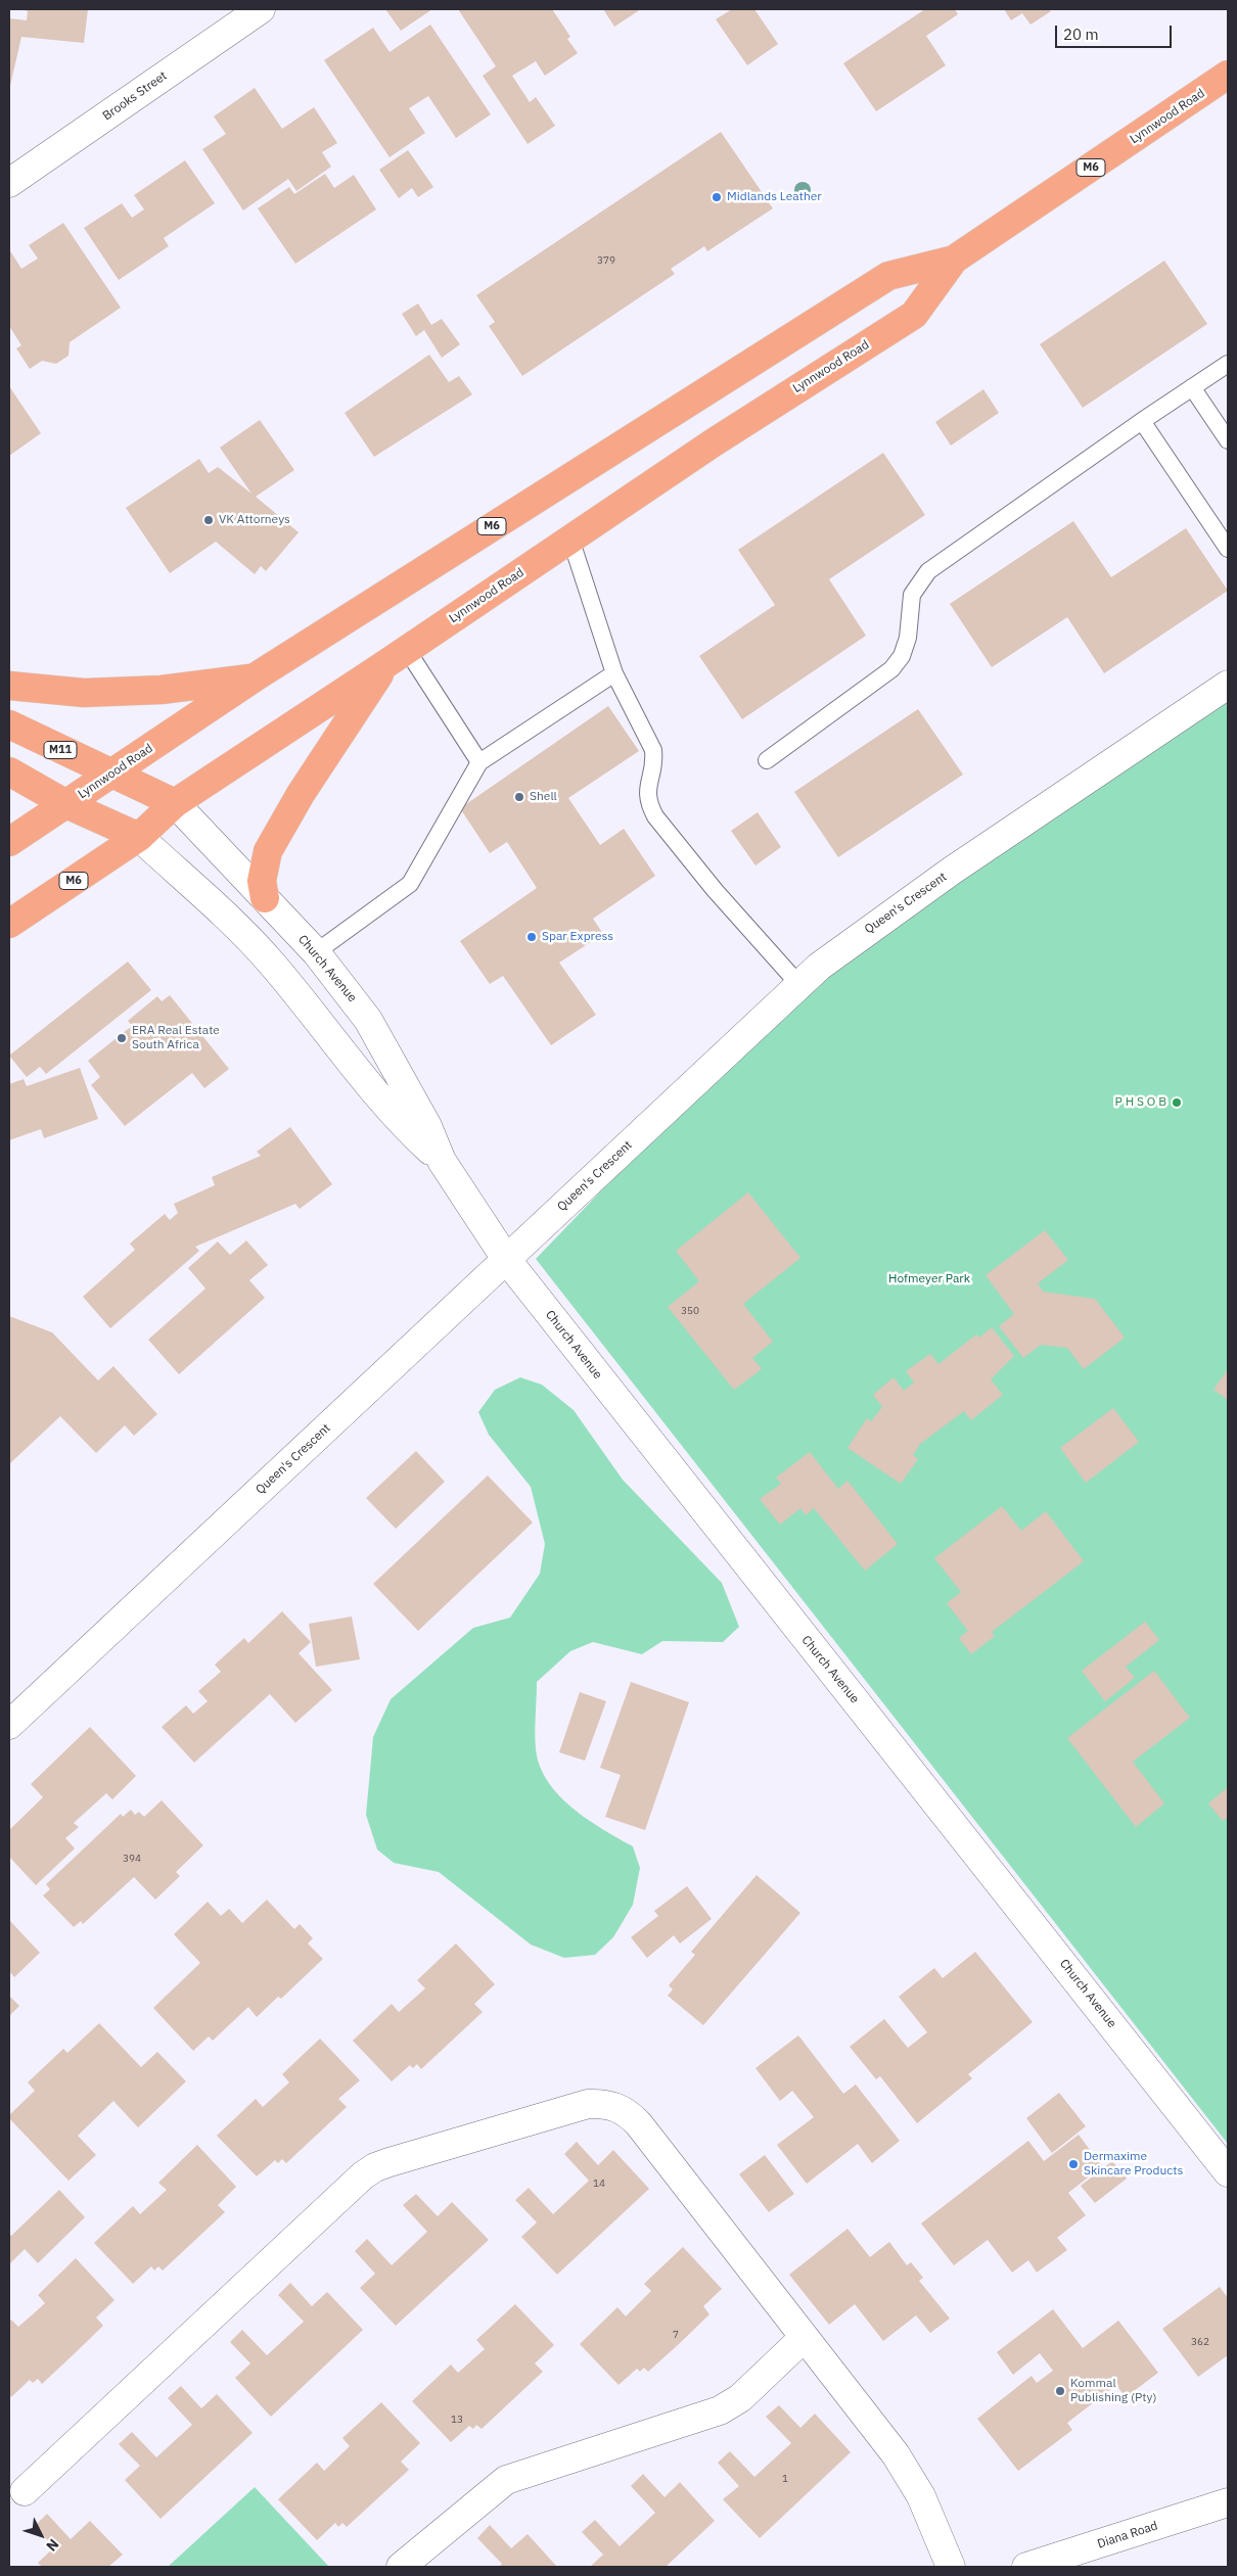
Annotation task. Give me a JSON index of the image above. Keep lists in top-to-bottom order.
{
  "streets": {
    "main road": ["Lynnwood Road", "M6", "M11"],
    "street": [
      "Brooks Street",
      "Queen's Crescent",
      "Church Avenue",
      "Diana Road"
    ]
  },
  "crossings": [
    ["Lynnwood Road", "M11"],
    ["Lynnwood Road", "Church Avenue"],
    ["M11", "Church Avenue"],
    ["Queen's Crescent", "Church Avenue"]
  ],
  "parks": ["Hofmeyer Park"],
  "places": [
    "Midlands Leather",
    "VK Attorneys",
    "Shell",
    "Spar Express",
    "ERA Real Estate South Africa",
    "P H S O B",
    "Dermaxime Skincare Products",
    "Kommal Publishing (Pty)"
  ],
  "house_numbers": [
    "379",
    "350",
    "394",
    "14",
    "7",
    "362",
    "13",
    "1"
  ],
  "scale_bar": "20 m",
  "north": "bottom right"
}
